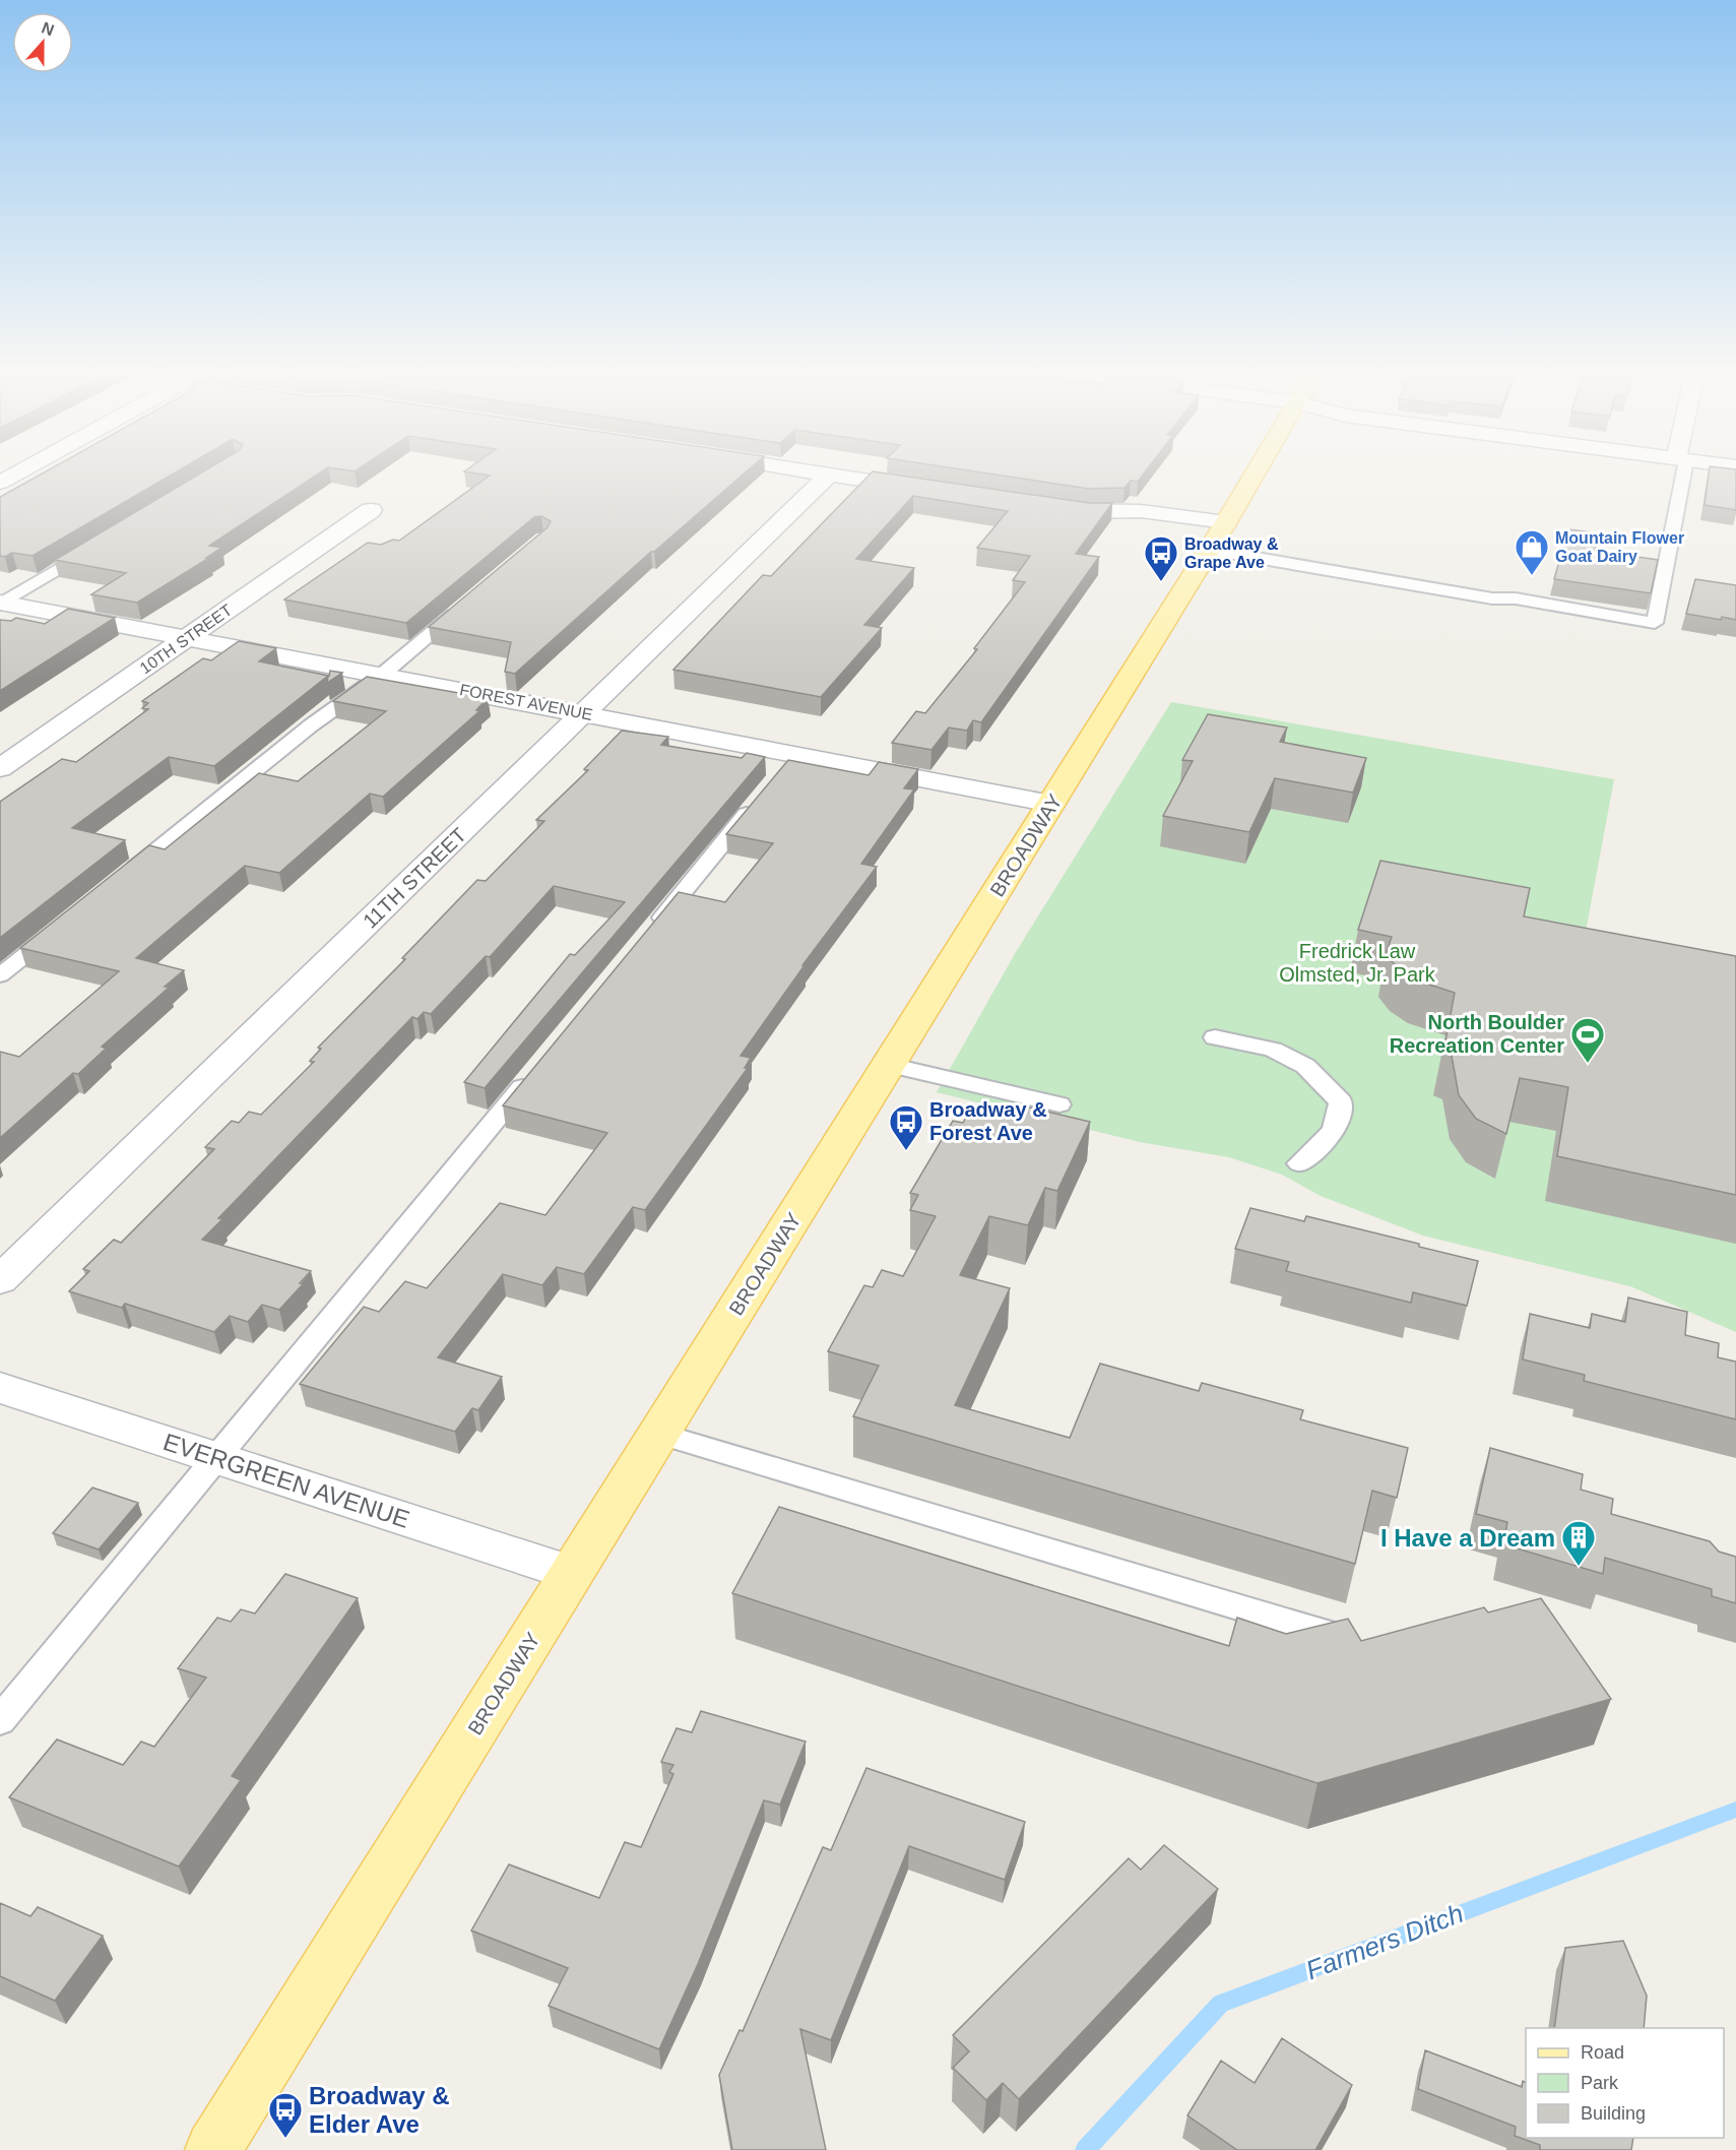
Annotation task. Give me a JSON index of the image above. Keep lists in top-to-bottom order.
{
  "streets": {
    "main road": ["BROADWAY"],
    "street": [
      "10TH STREET",
      "FOREST AVENUE",
      "11TH STREET",
      "EVERGREEN AVENUE"
    ]
  },
  "crossings": [
    ["10TH STREET", "FOREST AVENUE"],
    ["FOREST AVENUE", "BROADWAY"],
    ["FOREST AVENUE", "11TH STREET"],
    ["BROADWAY", "EVERGREEN AVENUE"]
  ],
  "water": ["Farmers Ditch"],
  "parks": ["Fredrick Law Olmsted, Jr. Park"],
  "places": {
    "shop": ["Mountain Flower Goat Dairy"],
    "bus stop": ["Broadway & Grape Ave", "Broadway & Forest Ave", "Broadway & Elder Ave"],
    "sports": ["North Boulder Recreation Center"],
    "building": ["I Have a Dream"]
  },
  "legend": ["Road", "Park", "Building"],
  "north": "top"
}
